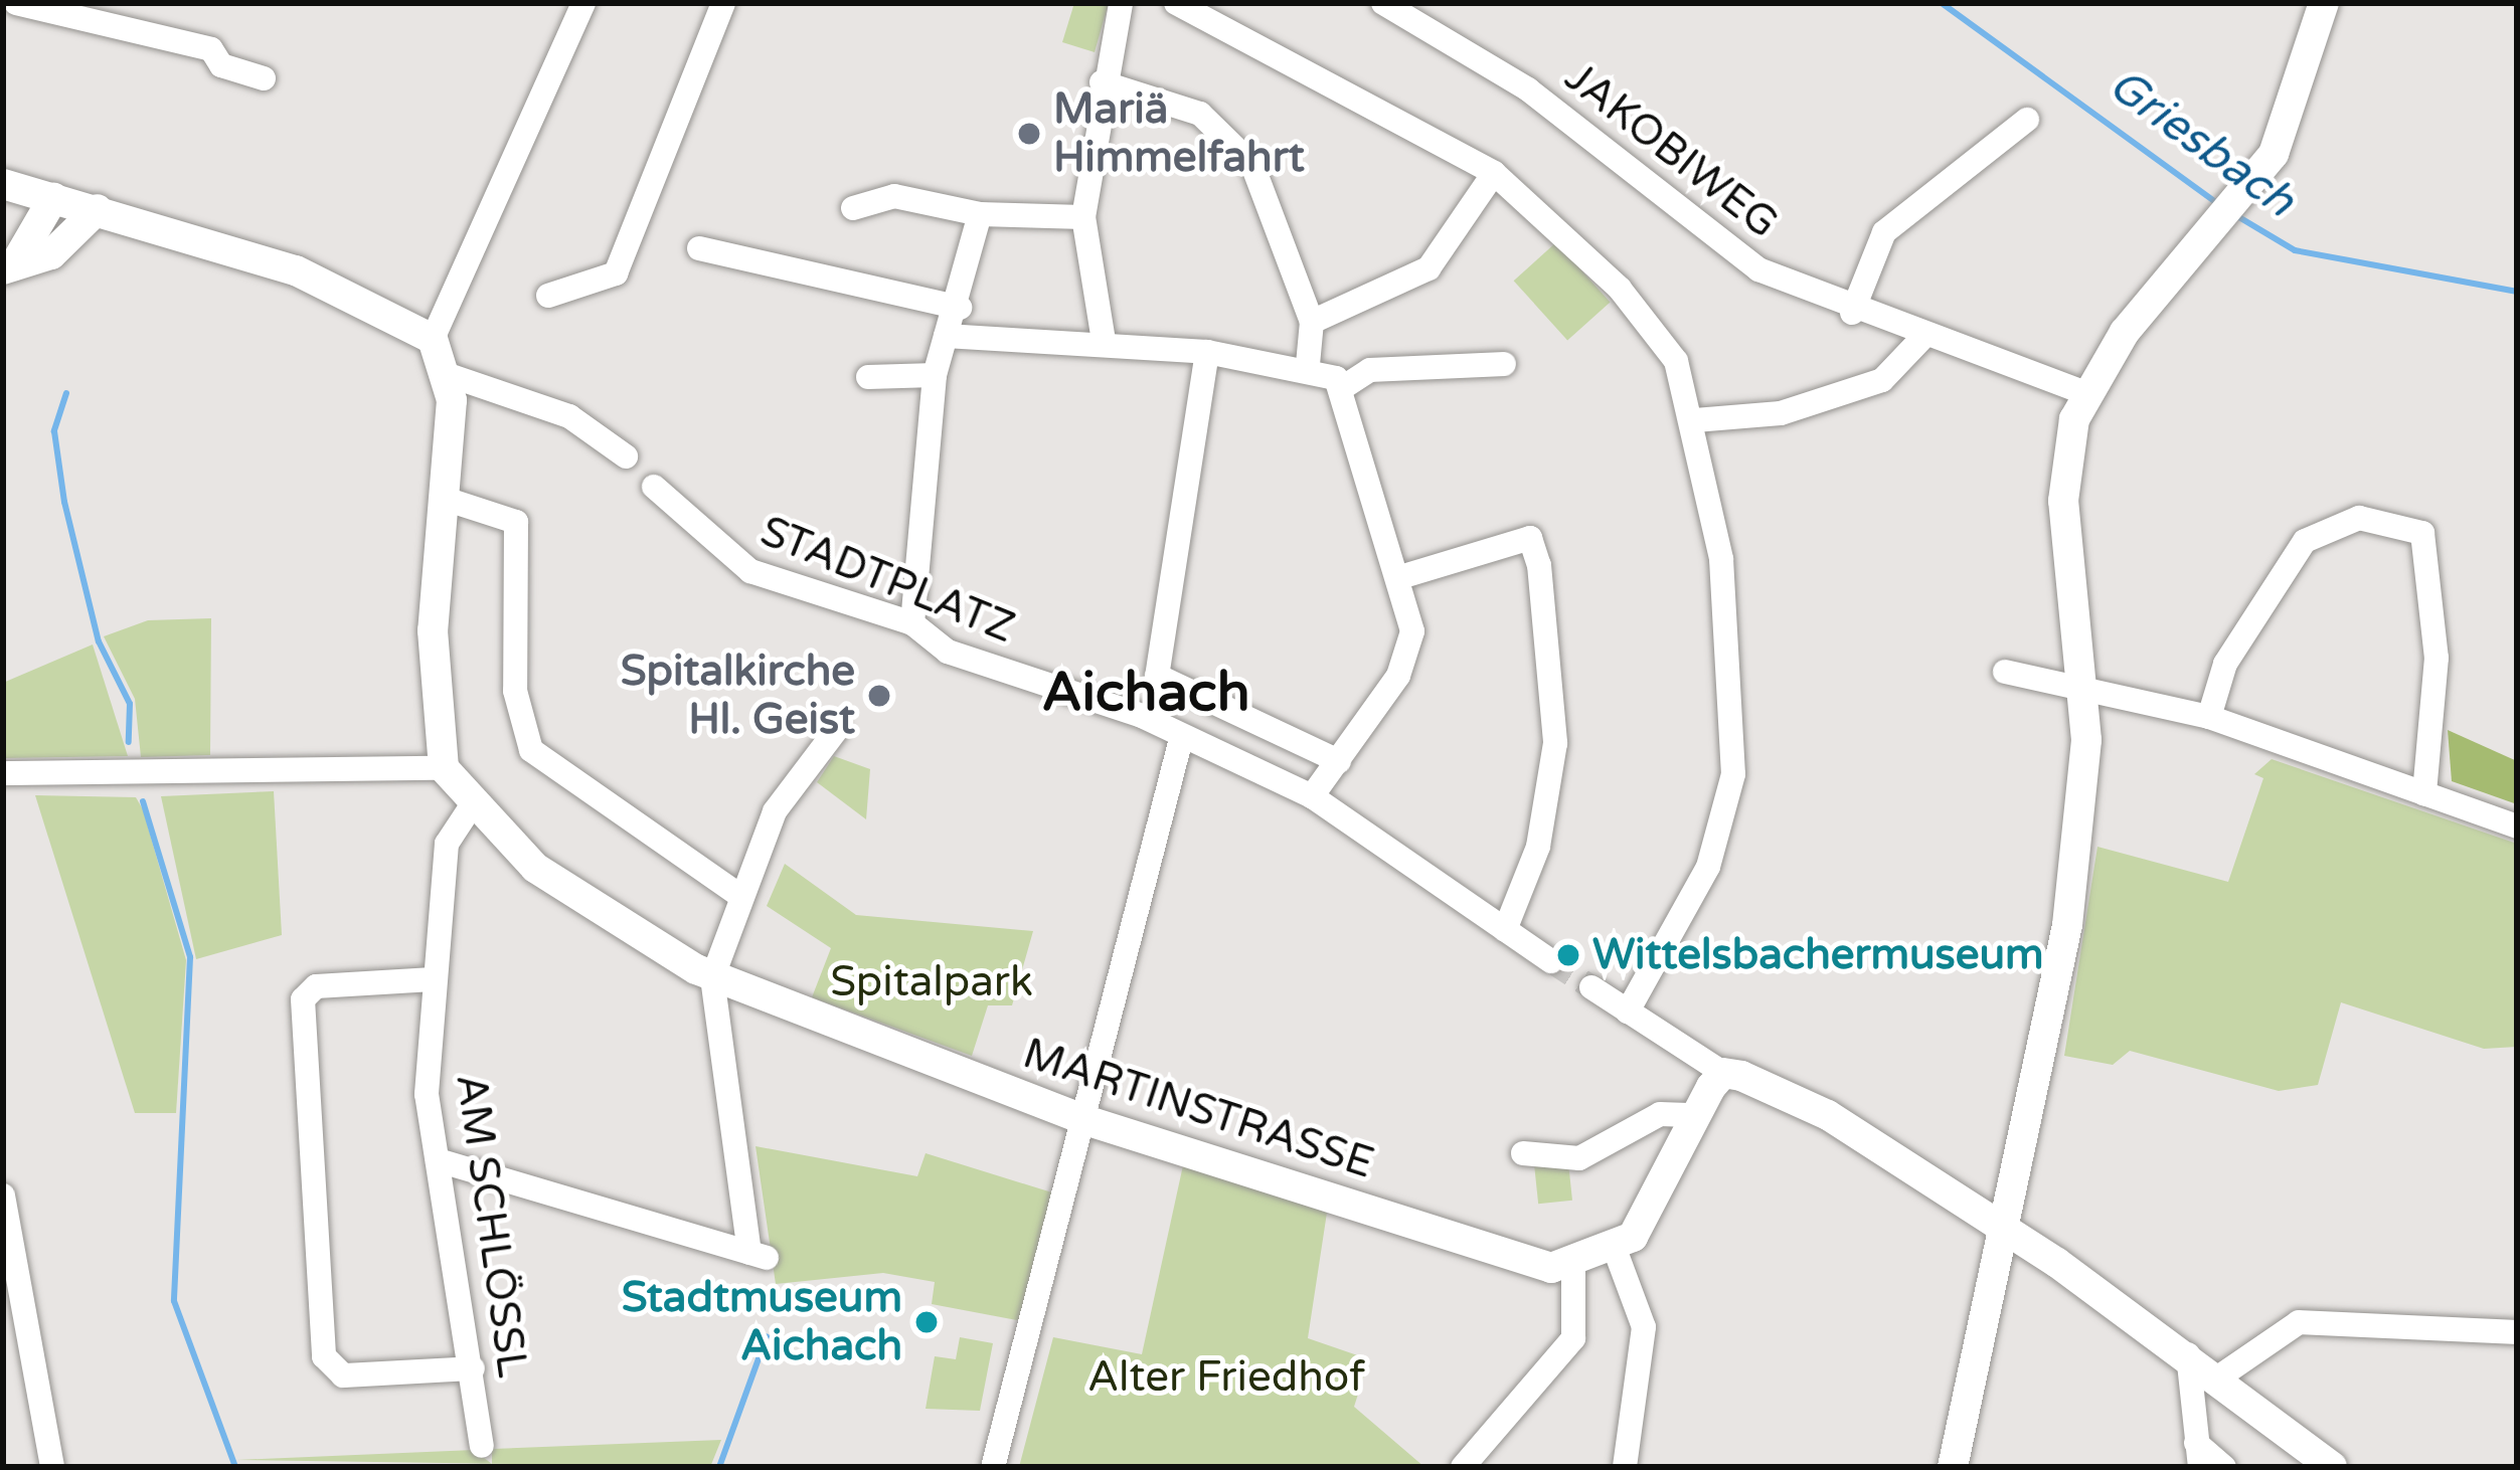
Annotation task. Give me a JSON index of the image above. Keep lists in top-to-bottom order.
{
  "streets": {
    "main road": ["MARTINSTRASSE"],
    "street": ["JAKOBIWEG", "STADTPLATZ", "AM SCHLÖSSL"]
  },
  "crossings": [
    ["MARTINSTRASSE", "AM SCHLÖSSL"]
  ],
  "districts": ["Aichach"],
  "water": ["Griesbach"],
  "parks": ["Spitalpark", "Alter Friedhof"],
  "places": [
    "Mariä Himmelfahrt",
    "Spitalkirche Hl. Geist",
    "Wittelsbachermuseum",
    "Stadtmuseum Aichach"
  ]
}
